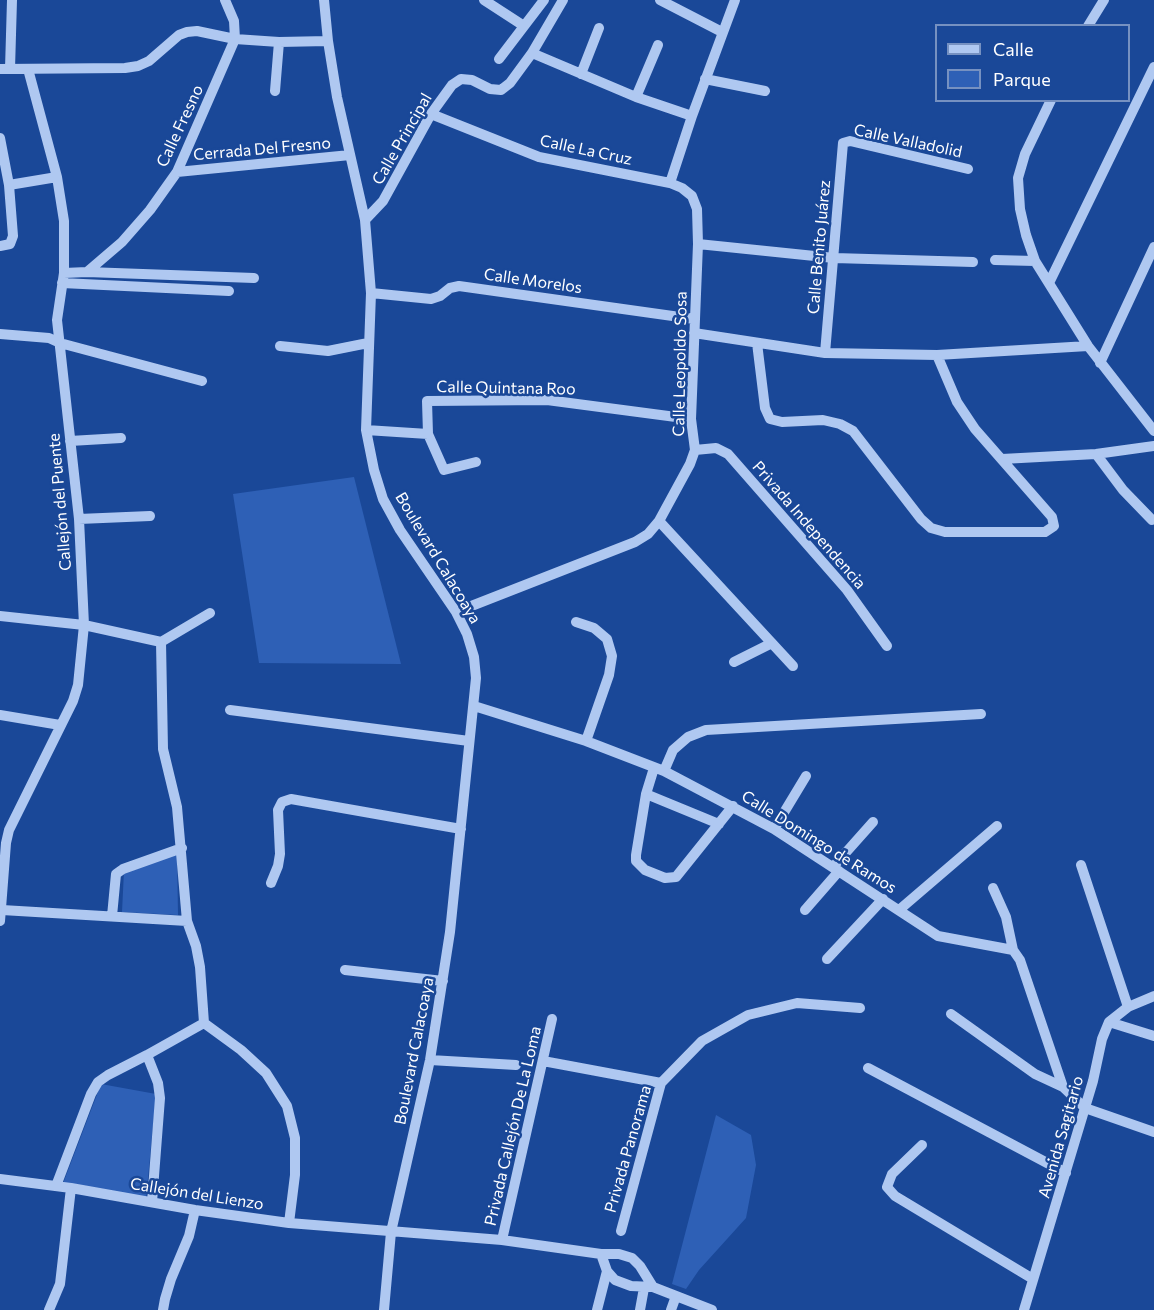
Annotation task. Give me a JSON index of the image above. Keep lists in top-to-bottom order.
{
  "streets": {
    "street": [
      "Calle Fresno",
      "Calle Principal",
      "Calle Valladolid",
      "Cerrada Del Fresno",
      "Calle La Cruz",
      "Calle Benito Juárez",
      "Calle Morelos",
      "Calle Leopoldo Sosa",
      "Calle Quintana Roo",
      "Callejón del Puente",
      "Privada Independencia",
      "Boulevard Calacoaya",
      "Calle Domingo de Ramos",
      "Privada Callejón De La Loma",
      "Avenida Sagitario",
      "Privada Panorama",
      "Callejón del Lienzo"
    ]
  },
  "crossings": [
    ["Calle Fresno", "Cerrada Del Fresno"],
    ["Calle Principal", "Calle La Cruz"],
    ["Calle Principal", "Boulevard Calacoaya"],
    ["Calle Valladolid", "Calle Benito Juárez"],
    ["Cerrada Del Fresno", "Boulevard Calacoaya"],
    ["Calle La Cruz", "Calle Leopoldo Sosa"],
    ["Calle Morelos", "Calle Leopoldo Sosa"],
    ["Calle Morelos", "Boulevard Calacoaya"],
    ["Calle Leopoldo Sosa", "Calle Quintana Roo"],
    ["Calle Leopoldo Sosa", "Privada Independencia"],
    ["Calle Leopoldo Sosa", "Boulevard Calacoaya"],
    ["Boulevard Calacoaya", "Calle Domingo de Ramos"],
    ["Boulevard Calacoaya", "Callejón del Lienzo"],
    ["Privada Callejón De La Loma", "Callejón del Lienzo"]
  ],
  "legend": ["Calle", "Parque"]
}
